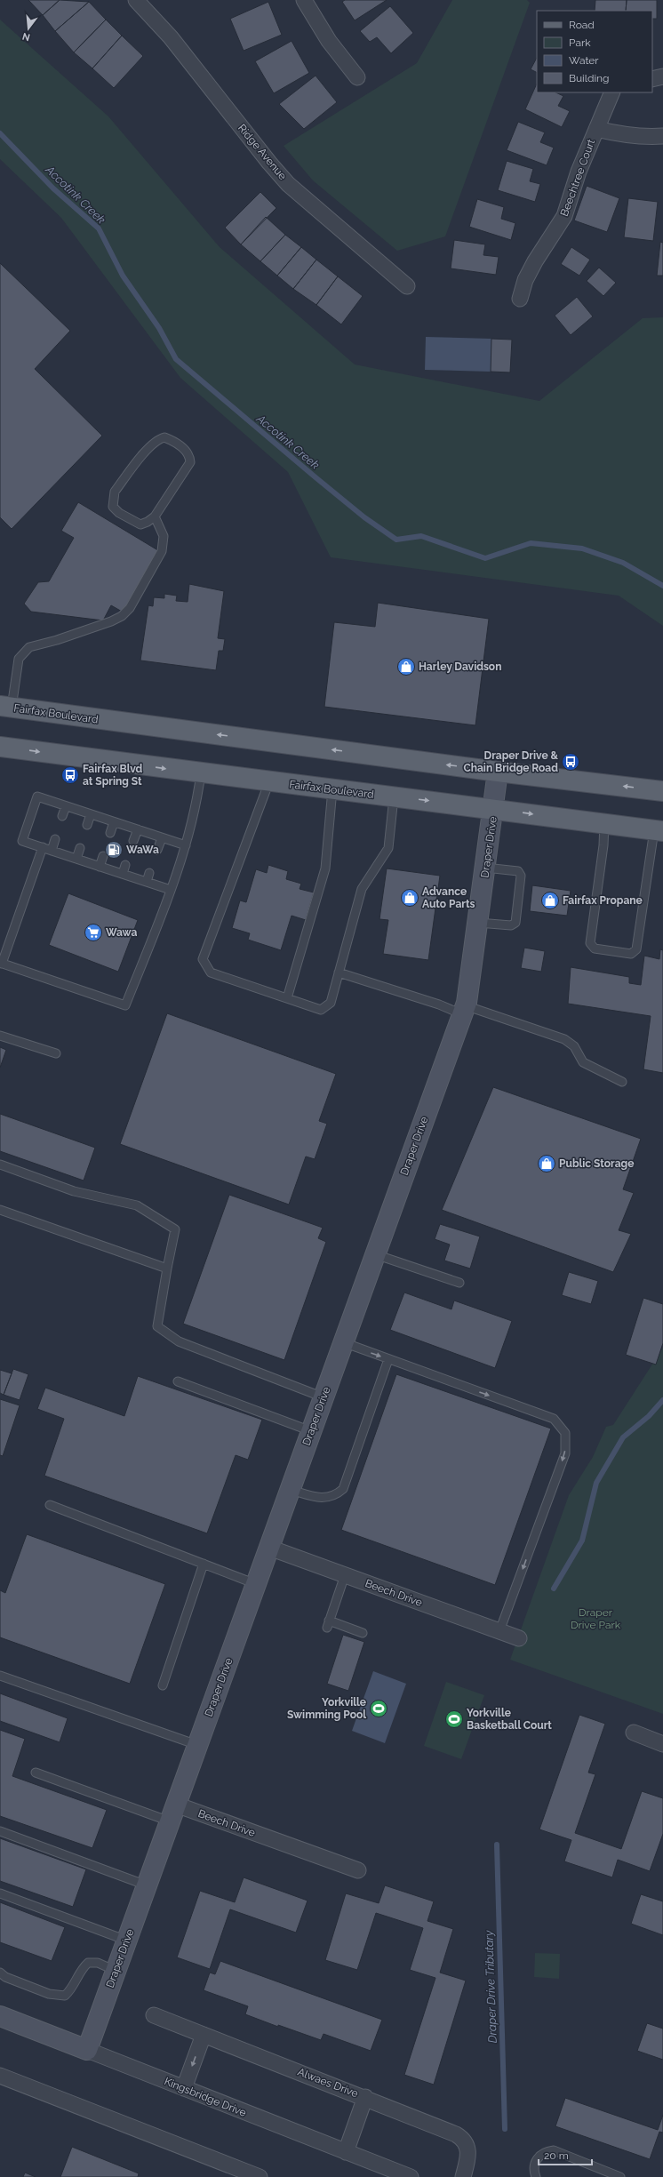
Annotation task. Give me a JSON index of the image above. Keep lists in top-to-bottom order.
{
  "streets": {
    "main road": ["Fairfax Boulevard"],
    "street": [
      "Ridge Avenue",
      "Beechtree Court",
      "Draper Drive",
      "Beech Drive",
      "Alwaes Drive",
      "Kingsbridge Drive"
    ]
  },
  "crossings": [
    ["Fairfax Boulevard", "Draper Drive"],
    ["Draper Drive", "Beech Drive"],
    ["Draper Drive", "Kingsbridge Drive"]
  ],
  "water": ["Accotink Creek", "Draper Drive Tributary"],
  "parks": ["Draper Drive Park"],
  "places": {
    "shop": [
      "Harley Davidson",
      "Advance Auto Parts",
      "Fairfax Propane",
      "Public Storage"
    ],
    "bus stop": ["Draper Drive & Chain Bridge Road", "Fairfax Blvd at Spring St"],
    "fuel station": ["WaWa"],
    "supermarket": ["Wawa"],
    "sports": ["Yorkville Swimming Pool", "Yorkville Basketball Court"]
  },
  "legend": [
    "Road",
    "Park",
    "Water",
    "Building"
  ],
  "scale_bar": "20 m",
  "north": "bottom"
}
